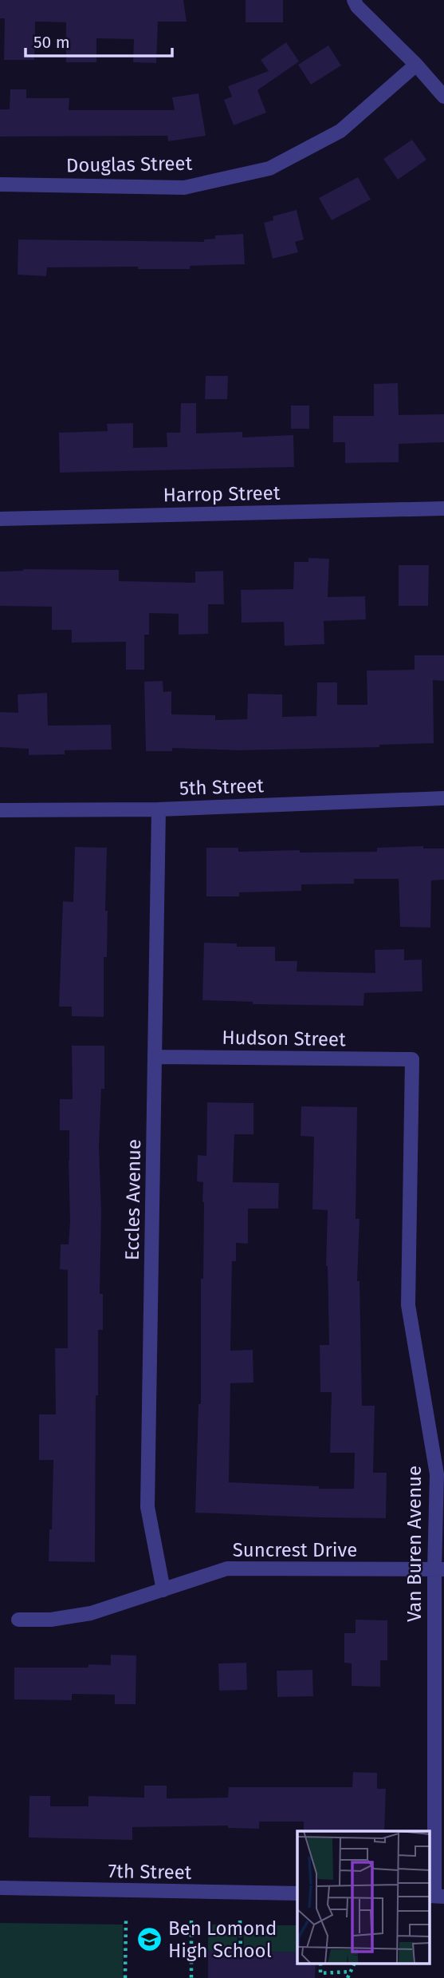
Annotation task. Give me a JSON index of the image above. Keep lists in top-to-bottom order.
{
  "streets": {
    "street": [
      "Douglas Street",
      "Harrop Street",
      "5th Street",
      "Hudson Street",
      "Eccles Avenue",
      "Van Buren Avenue",
      "Suncrest Drive",
      "7th Street"
    ]
  },
  "crossings": [
    ["5th Street", "Eccles Avenue"],
    ["Hudson Street", "Eccles Avenue"],
    ["Hudson Street", "Van Buren Avenue"],
    ["Eccles Avenue", "Suncrest Drive"],
    ["Van Buren Avenue", "Suncrest Drive"]
  ],
  "places": {
    "school or university": ["Ben Lomond High School"]
  },
  "scale_bar": "50 m"
}
